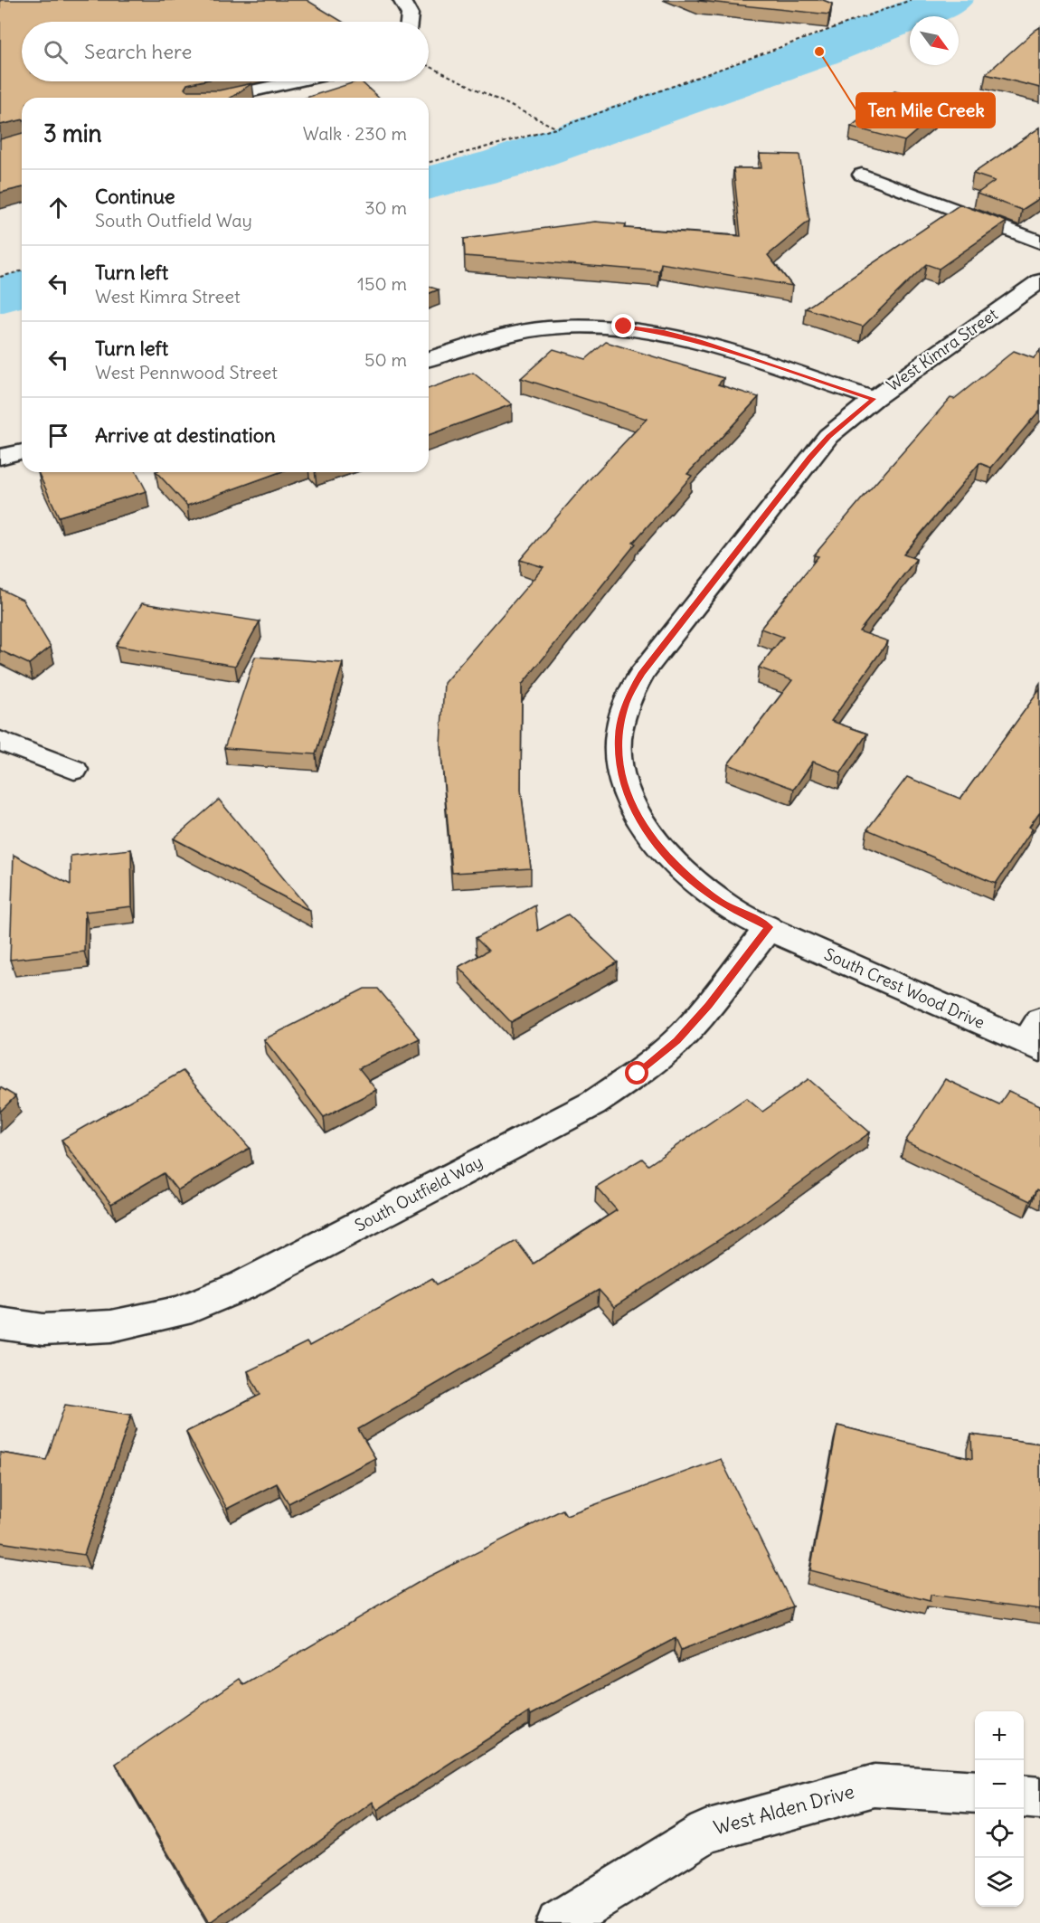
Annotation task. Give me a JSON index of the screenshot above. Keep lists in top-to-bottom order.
{
  "streets": {
    "street": [
      "West Kimra Street",
      "South Crest Wood Drive",
      "South Outfield Way",
      "West Alden Drive"
    ]
  },
  "crossings": [
    ["West Kimra Street", "South Crest Wood Drive"],
    ["West Kimra Street", "South Outfield Way"],
    ["South Crest Wood Drive", "South Outfield Way"]
  ],
  "places": ["Ten Mile Creek"],
  "north": "bottom right",
  "page": {
    "search": "Search here",
    "heading": ["3 min", "Walk · 230 m"],
    "list": [
      ["Continue", "South Outfield Way", "30 m"],
      ["Turn left", "West Kimra Street", "150 m"],
      ["Turn left", "West Pennwood Street", "50 m"],
      "Arrive at destination"
    ],
    "map_buttons": ["+", "−"]
  }
}
